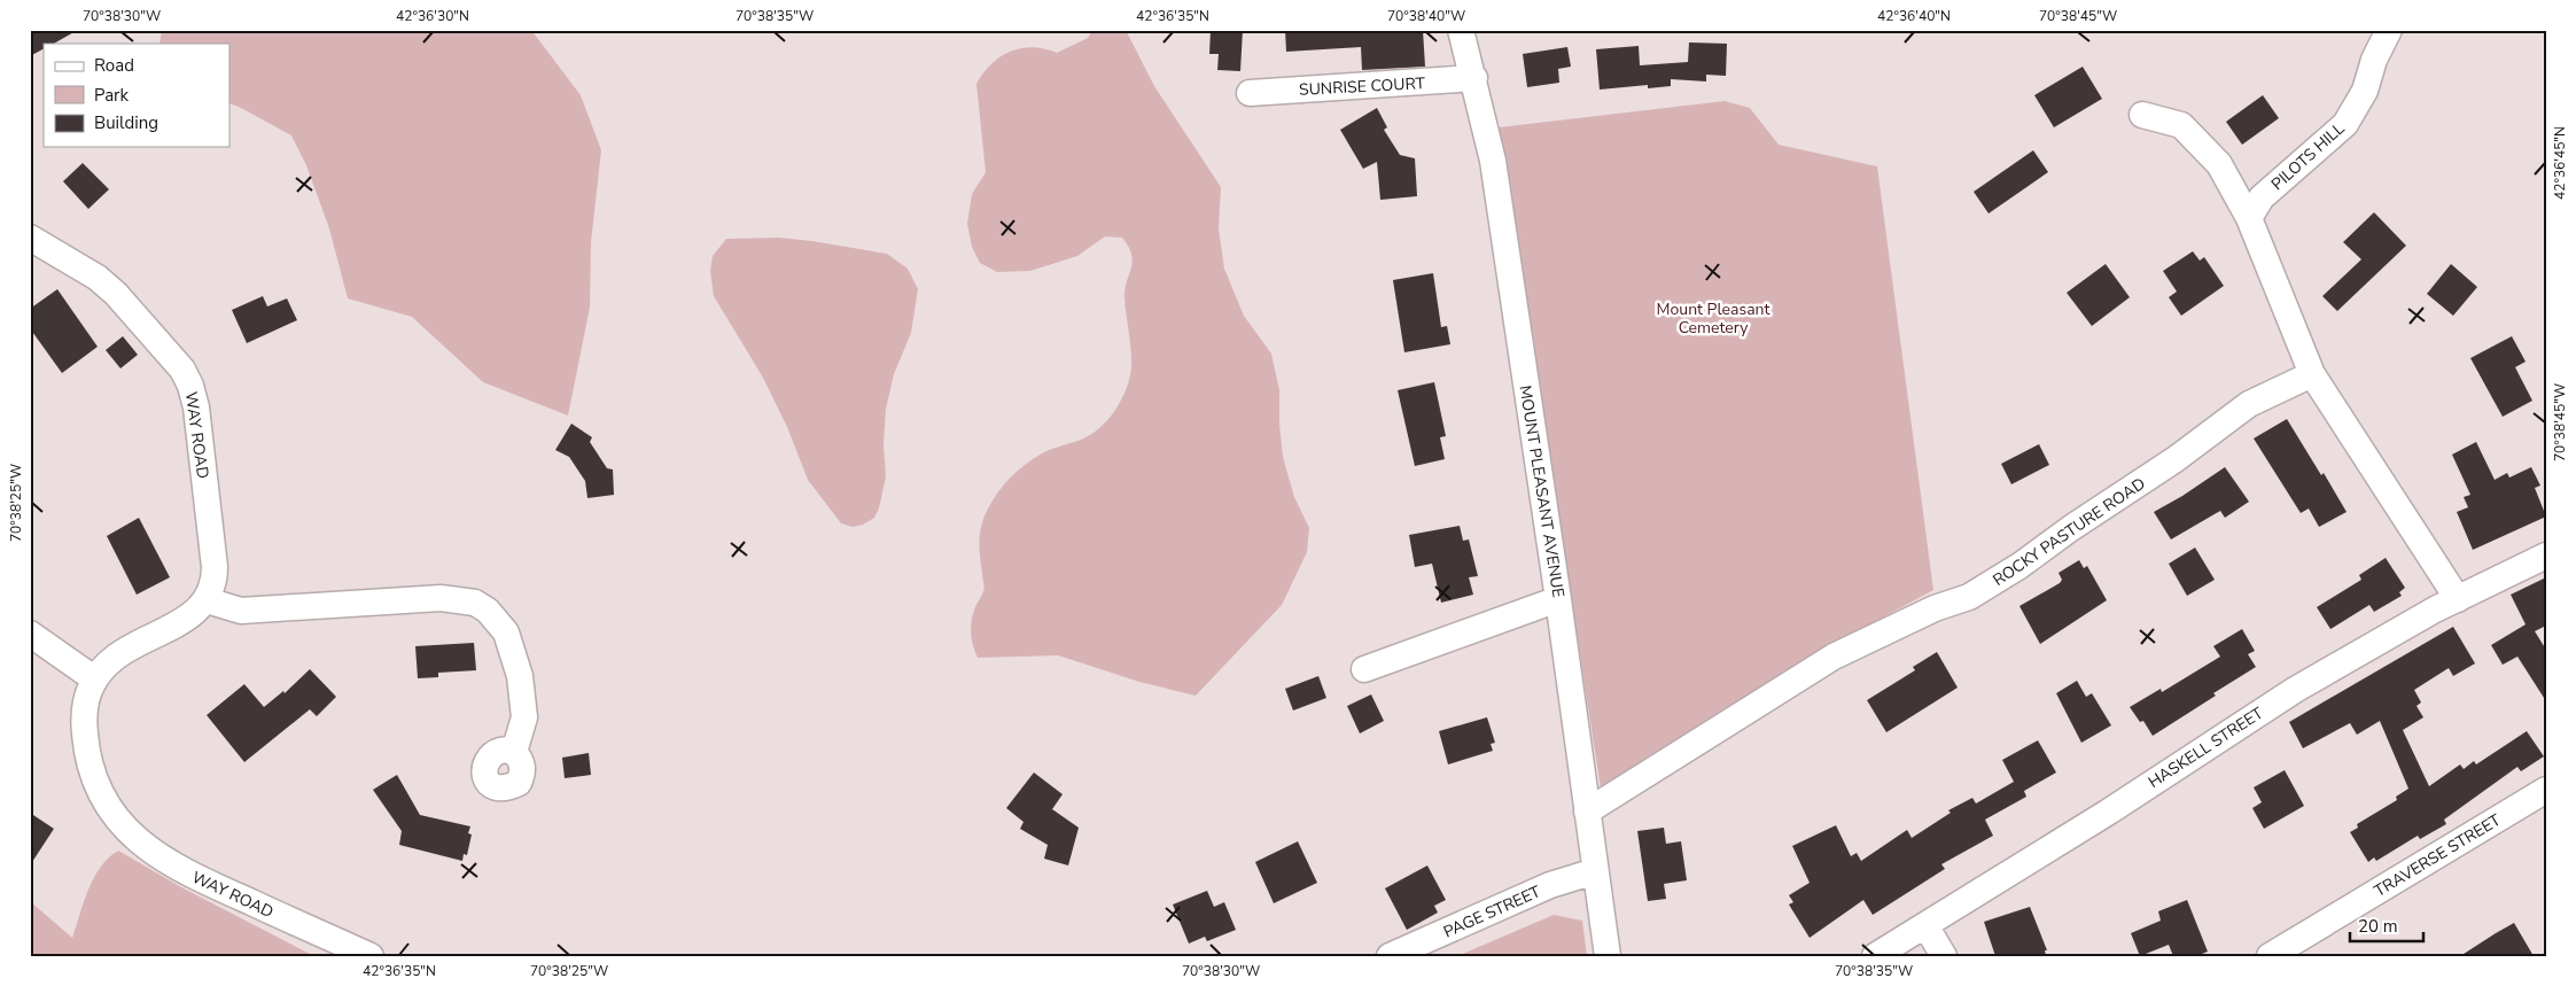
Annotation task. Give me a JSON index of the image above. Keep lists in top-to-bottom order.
{
  "streets": {
    "street": [
      "SUNRISE COURT",
      "PILOTS HILL",
      "WAY ROAD",
      "MOUNT PLEASANT AVENUE",
      "ROCKY PASTURE ROAD",
      "HASKELL STREET",
      "TRAVERSE STREET",
      "PAGE STREET"
    ]
  },
  "crossings": [
    ["SUNRISE COURT", "MOUNT PLEASANT AVENUE"],
    ["MOUNT PLEASANT AVENUE", "ROCKY PASTURE ROAD"],
    ["MOUNT PLEASANT AVENUE", "PAGE STREET"]
  ],
  "parks": ["Mount Pleasant Cemetery"],
  "legend": ["Road", "Park", "Building"],
  "scale_bar": "20 m",
  "coordinates": [
    "70°38'30\"W",
    "42°36'30\"N",
    "70°38'35\"W",
    "42°36'35\"N",
    "70°38'40\"W",
    "42°36'40\"N",
    "70°38'45\"W",
    "42°36'45\"N",
    "70°38'25\"W"
  ]
}
